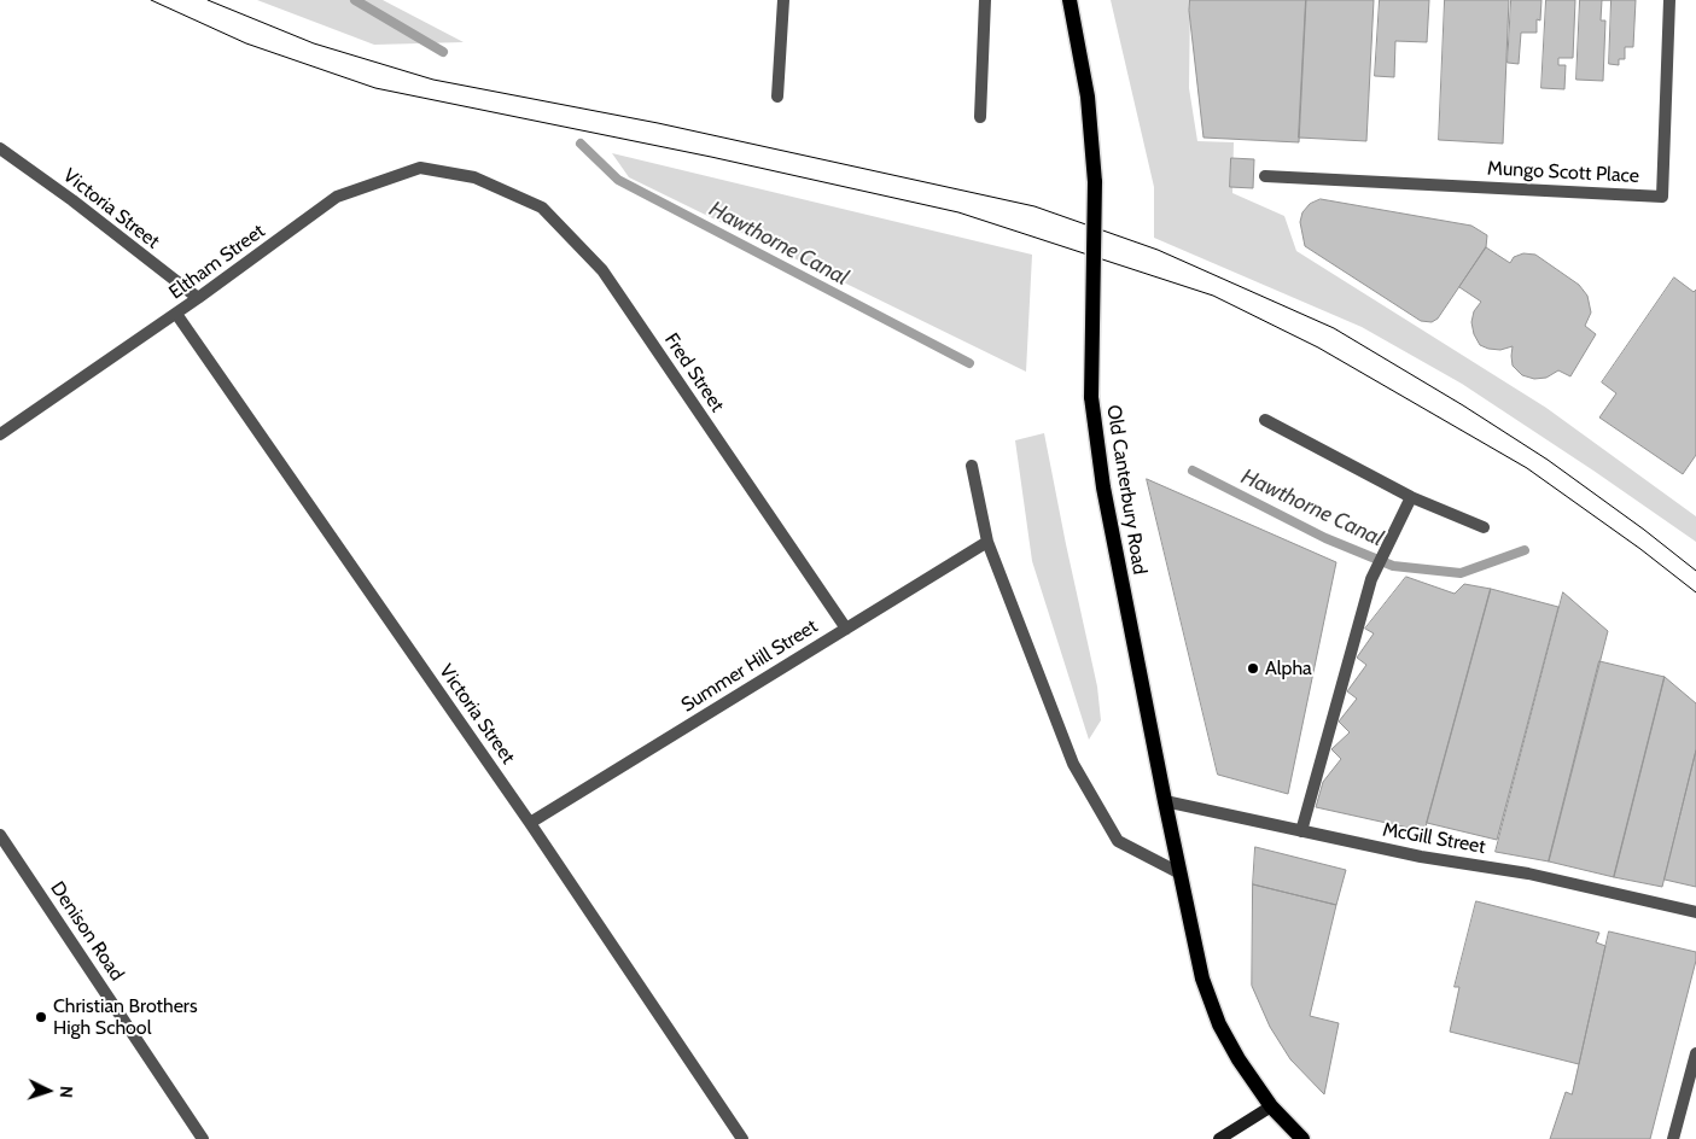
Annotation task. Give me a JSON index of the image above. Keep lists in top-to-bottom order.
{
  "streets": {
    "main road": ["Old Canterbury Road"],
    "street": [
      "Mungo Scott Place",
      "Victoria Street",
      "Eltham Street",
      "Fred Street",
      "Summer Hill Street",
      "McGill Street",
      "Denison Road"
    ]
  },
  "crossings": [
    ["Victoria Street", "Eltham Street"],
    ["Victoria Street", "Summer Hill Street"],
    ["Eltham Street", "Fred Street"],
    ["Fred Street", "Summer Hill Street"],
    ["Old Canterbury Road", "McGill Street"]
  ],
  "water": ["Hawthorne Canal"],
  "places": ["Alpha", "Christian Brothers High School"],
  "north": "right"
}
